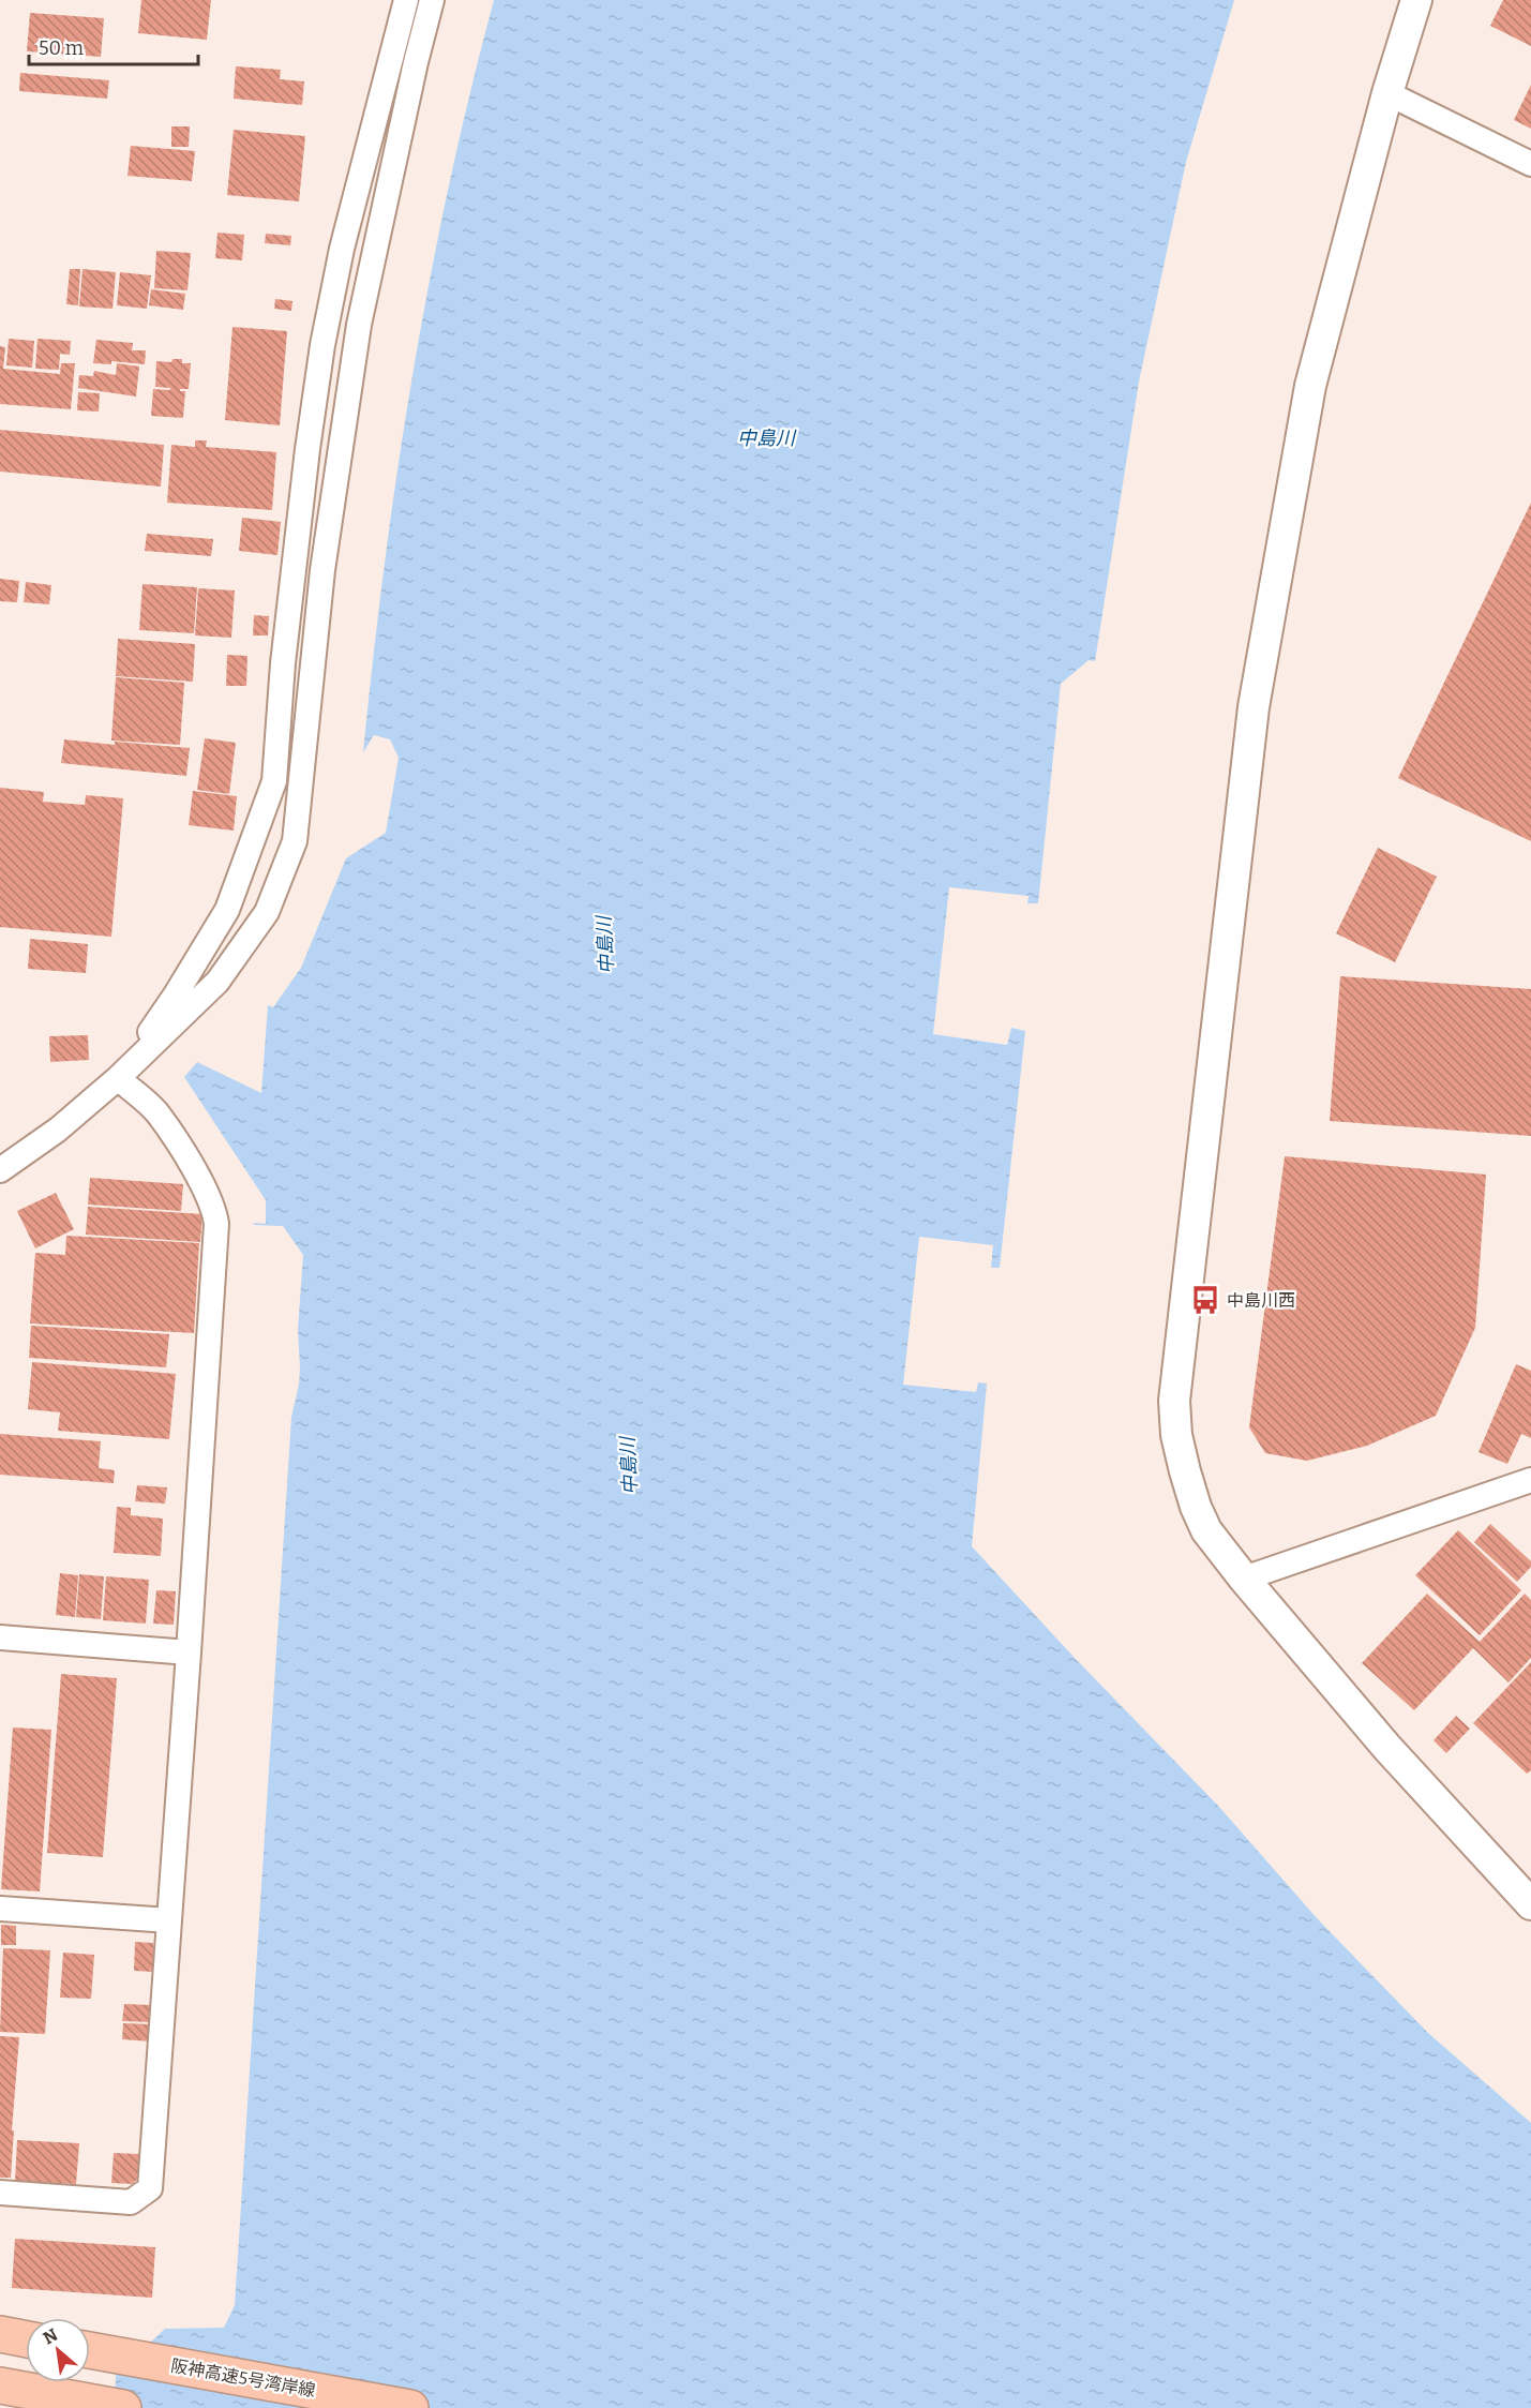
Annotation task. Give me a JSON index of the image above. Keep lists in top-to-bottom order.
{
  "streets": {
    "highway": ["阪神高速5号湾岸線"]
  },
  "water": ["中島川"],
  "places": {
    "bus stop": ["中島川西"]
  },
  "scale_bar": "50 m",
  "north": "top left"
}
